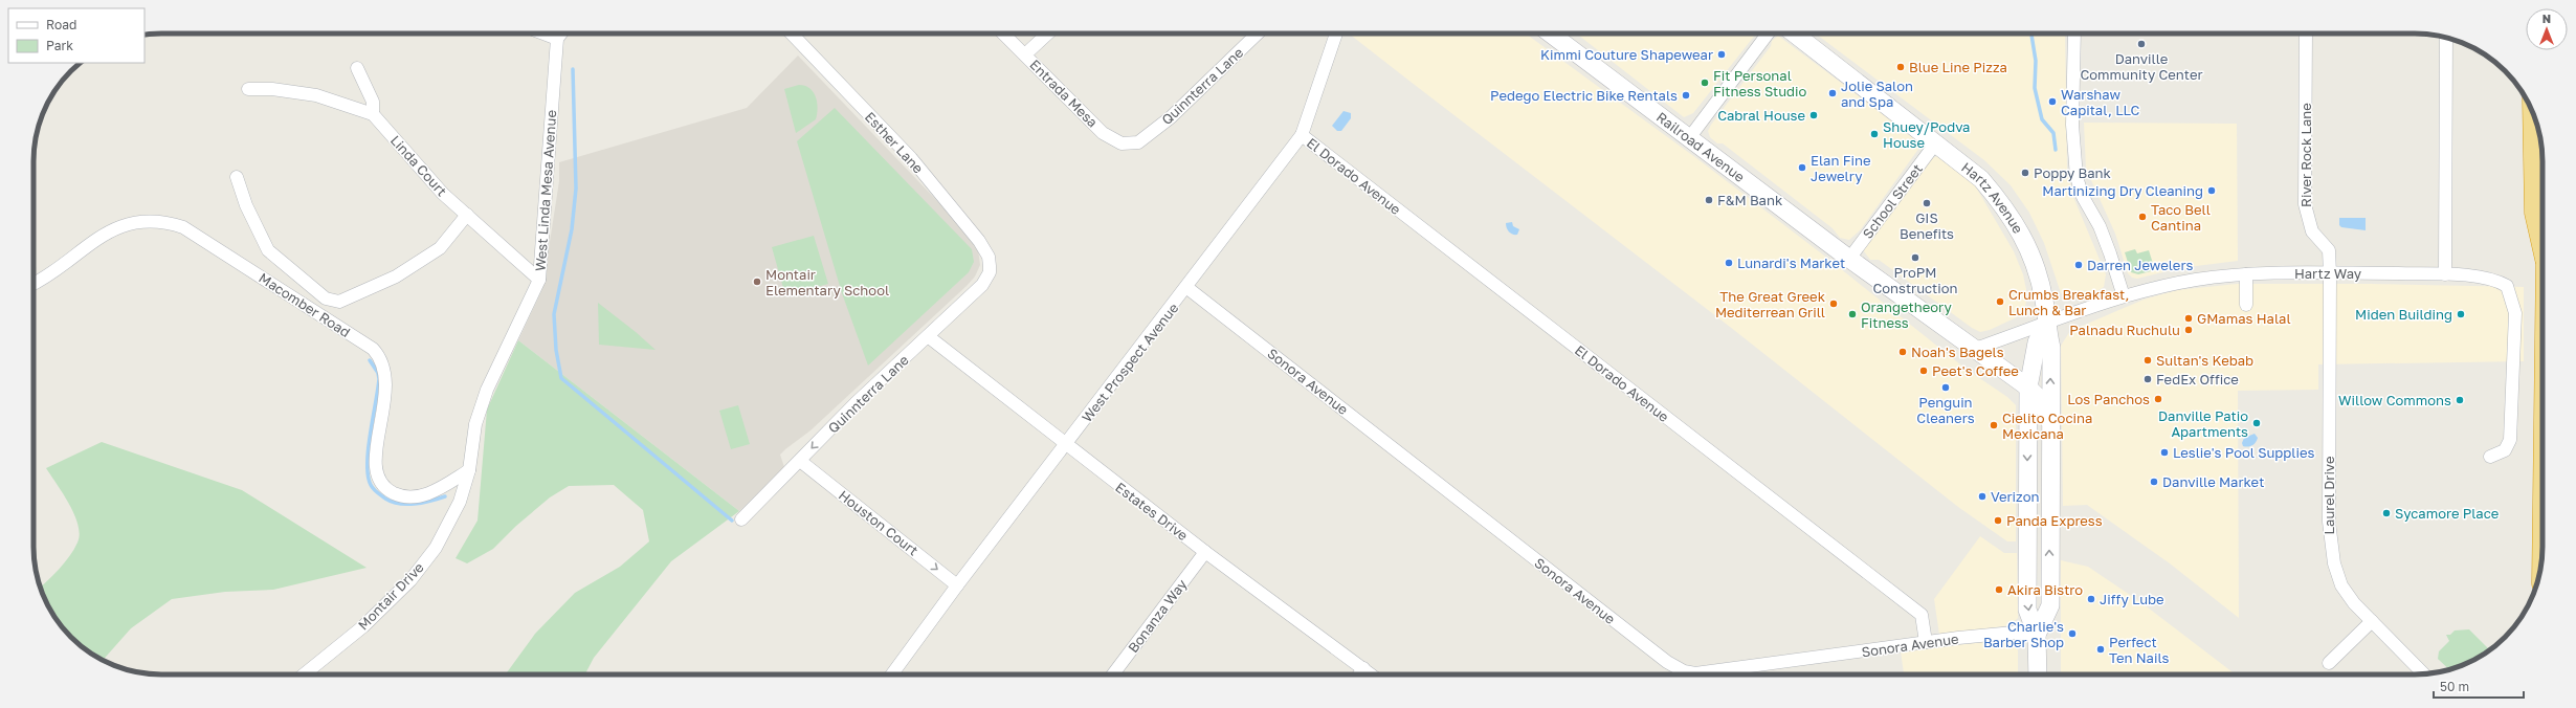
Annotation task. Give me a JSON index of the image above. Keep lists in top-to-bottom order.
{
  "streets": {
    "main road": ["Railroad Avenue", "Hartz Avenue"],
    "street": [
      "Quinnterra Lane",
      "Entrada Mesa",
      "Esther Lane",
      "River Rock Lane",
      "Linda Court",
      "El Dorado Avenue",
      "West Linda Mesa Avenue",
      "School Street",
      "Hartz Way",
      "Macomber Road",
      "West Prospect Avenue",
      "Sonora Avenue",
      "Laurel Drive",
      "Estates Drive",
      "Houston Court",
      "Montair Drive",
      "Bonanza Way"
    ]
  },
  "crossings": [
    ["Quinnterra Lane", "Entrada Mesa"],
    ["Quinnterra Lane", "Esther Lane"],
    ["Quinnterra Lane", "Estates Drive"],
    ["Quinnterra Lane", "Houston Court"],
    ["Railroad Avenue", "School Street"],
    ["Railroad Avenue", "Hartz Way"],
    ["River Rock Lane", "Hartz Way"],
    ["River Rock Lane", "Laurel Drive"],
    ["Linda Court", "West Linda Mesa Avenue"],
    ["El Dorado Avenue", "West Prospect Avenue"],
    ["El Dorado Avenue", "Sonora Avenue"],
    ["West Linda Mesa Avenue", "Macomber Road"],
    ["West Linda Mesa Avenue", "Montair Drive"],
    ["Hartz Avenue", "School Street"],
    ["Hartz Avenue", "Hartz Way"],
    ["Hartz Way", "Laurel Drive"],
    ["Macomber Road", "Montair Drive"],
    ["West Prospect Avenue", "Sonora Avenue"],
    ["West Prospect Avenue", "Estates Drive"],
    ["West Prospect Avenue", "Houston Court"],
    ["Estates Drive", "Bonanza Way"]
  ],
  "one_way": ["Houston Court"],
  "places": [
    "Danville Community Center",
    "Kimmi Couture Shapewear",
    "Blue Line Pizza",
    "Fit Personal Fitness Studio",
    "Jolie Salon and Spa",
    "Pedego Electric Bike Rentals",
    "Warshaw Capital, LLC",
    "Cabral House",
    "Shuey/Podva House",
    "Elan Fine Jewelry",
    "Poppy Bank",
    "Martinizing Dry Cleaning",
    "F&M Bank",
    "GIS Benefits",
    "Taco Bell Cantina",
    "ProPM Construction",
    "Lunardi's Market",
    "Darren Jewelers",
    "Montair Elementary School",
    "Crumbs Breakfast, Lunch & Bar",
    "The Great Greek Mediterrean Grill",
    "Orangetheory Fitness",
    "Miden Building",
    "GMamas Halal",
    "Palnadu Ruchulu",
    "Noah's Bagels",
    "Sultan's Kebab",
    "Peet's Coffee",
    "FedEx Office",
    "Penguin Cleaners",
    "Los Panchos",
    "Willow Commons",
    "Danville Patio Apartments",
    "Cielito Cocina Mexicana",
    "Leslie's Pool Supplies",
    "Danville Market",
    "Verizon",
    "Sycamore Place",
    "Panda Express",
    "Akira Bistro",
    "Jiffy Lube",
    "Charlie's Barber Shop",
    "Perfect Ten Nails"
  ],
  "legend": ["Road", "Park"],
  "scale_bar": "50 m",
  "north": "top"
}
